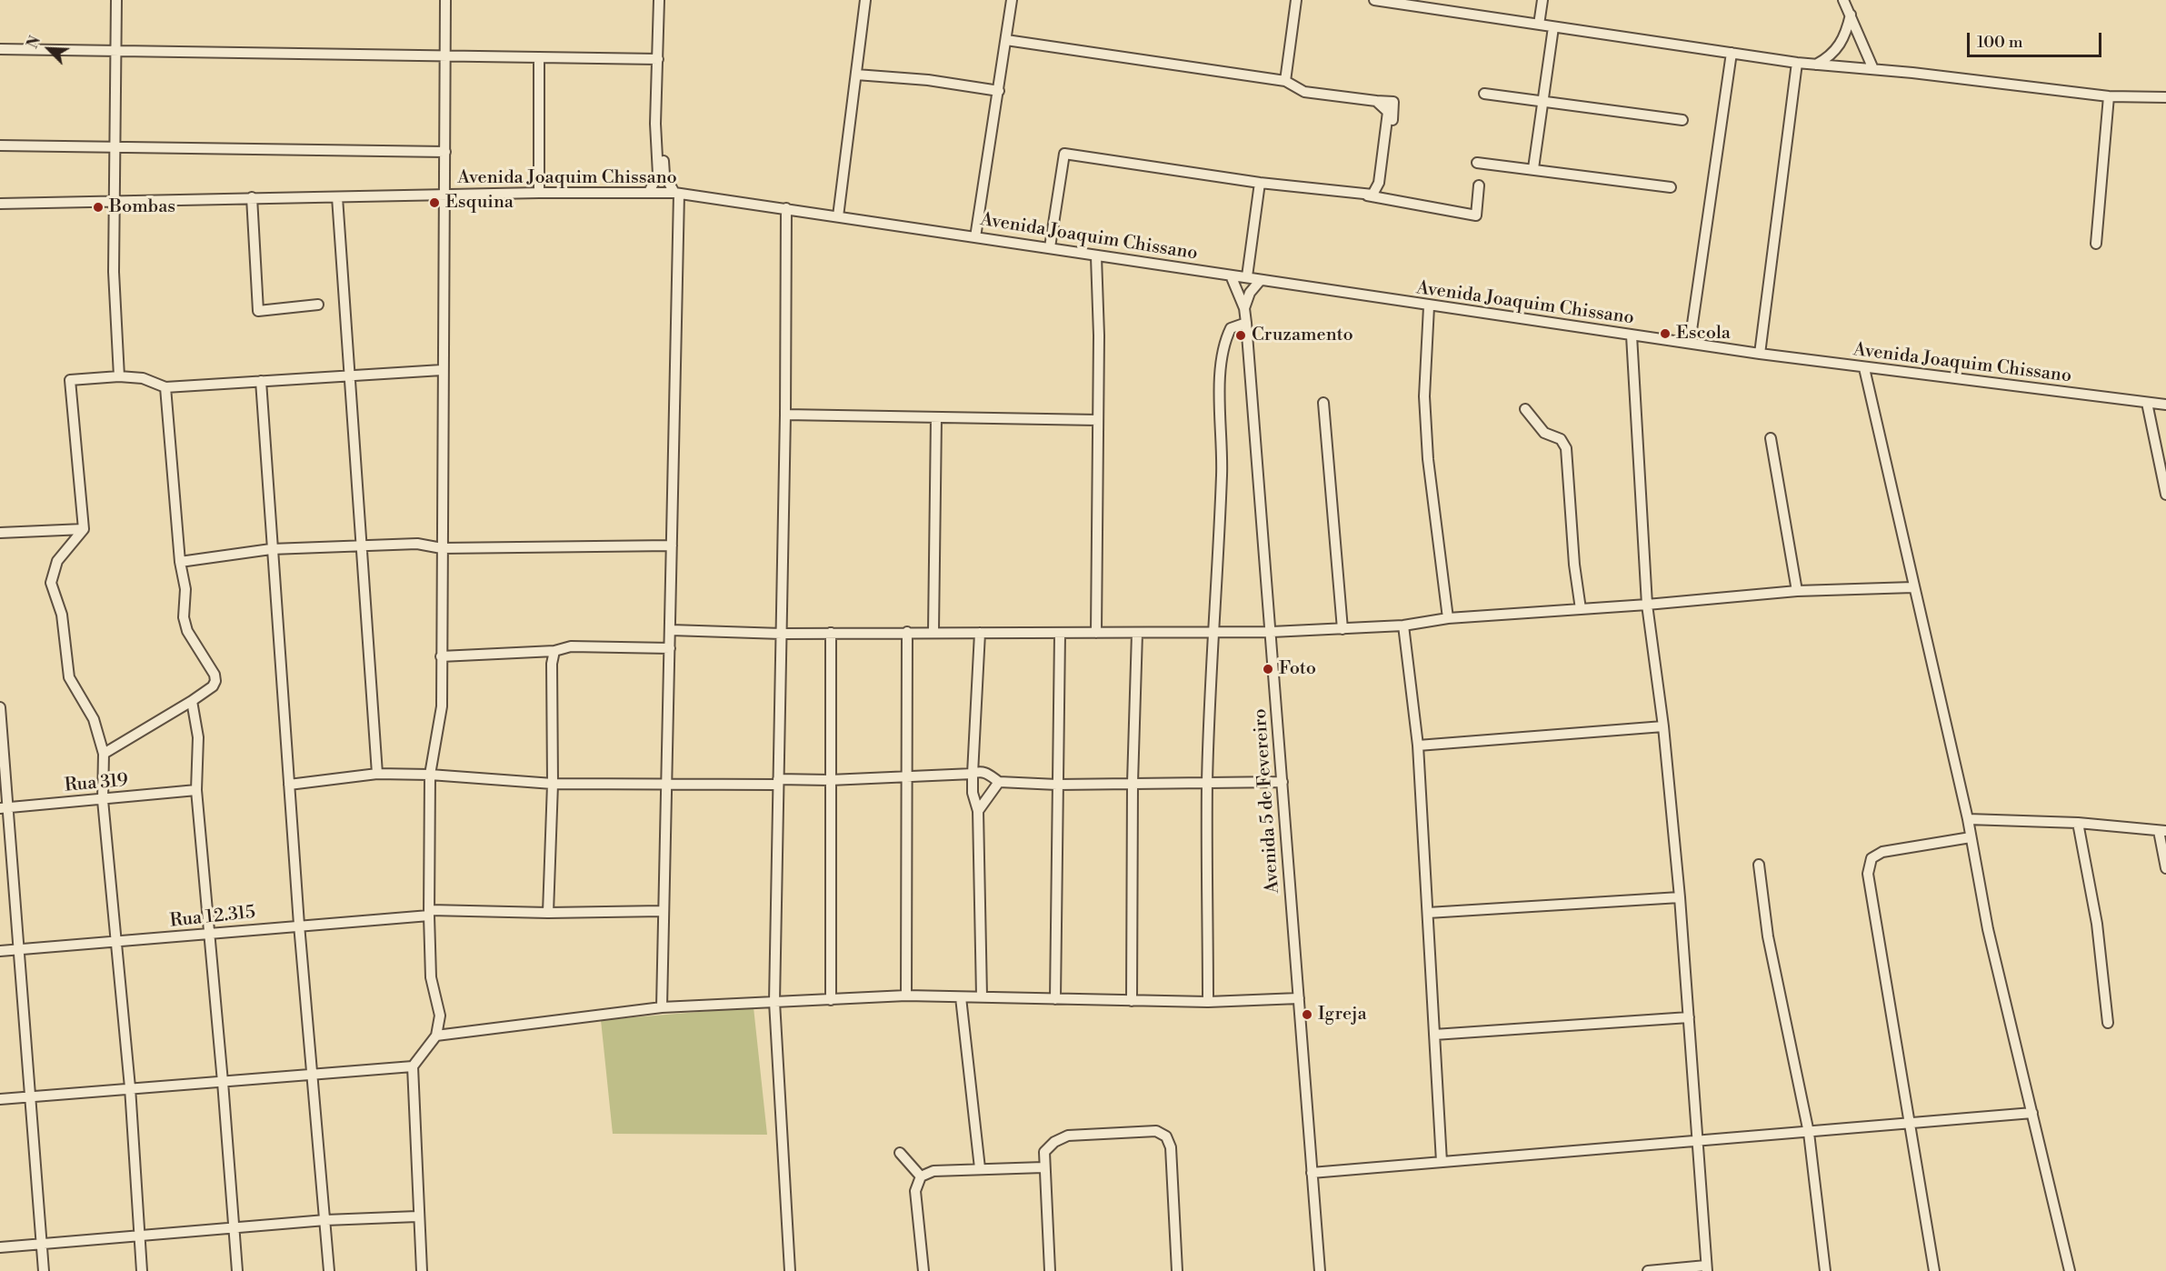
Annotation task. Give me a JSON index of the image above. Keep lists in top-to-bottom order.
{
  "streets": {
    "street": [
      "Avenida Joaquim Chissano",
      "Rua 319",
      "Avenida 5 de Fevereiro",
      "Rua 12.315"
    ]
  },
  "crossings": [
    ["Avenida Joaquim Chissano", "Avenida 5 de Fevereiro"]
  ],
  "places": [
    "Esquina",
    "Bombas",
    "Escola",
    "Cruzamento",
    "Foto",
    "Igreja"
  ],
  "scale_bar": "100 m",
  "north": "top left"
}
